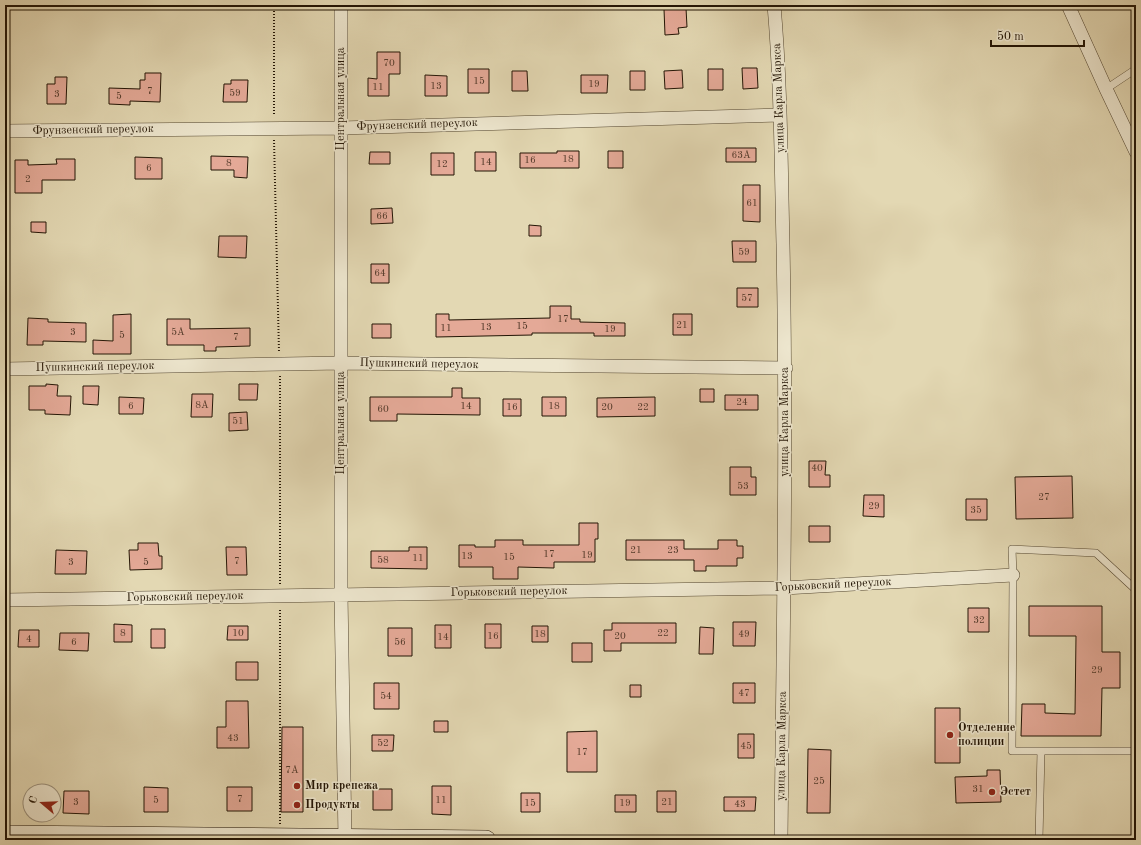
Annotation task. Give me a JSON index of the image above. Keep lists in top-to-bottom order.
{
  "streets": {
    "street": [
      "улица Карла Маркса",
      "Центральная улица",
      "Фрунзенский переулок",
      "Пушкинский переулок",
      "Горьковский переулок"
    ]
  },
  "crossings": [
    ["улица Карла Маркса", "Фрунзенский переулок"],
    ["улица Карла Маркса", "Пушкинский переулок"],
    ["улица Карла Маркса", "Горьковский переулок"],
    ["Центральная улица", "Фрунзенский переулок"],
    ["Центральная улица", "Пушкинский переулок"],
    ["Центральная улица", "Горьковский переулок"]
  ],
  "places": [
    "Отделение полиции",
    "Мир крепежа",
    "Эстет",
    "Продукты"
  ],
  "house_numbers": [
    "70",
    "15",
    "19",
    "13",
    "11",
    "7",
    "59",
    "3",
    "5",
    "63А",
    "18",
    "16",
    "14",
    "8",
    "12",
    "6",
    "2",
    "61",
    "66",
    "59",
    "64",
    "57",
    "17",
    "21",
    "15",
    "13",
    "11",
    "19",
    "3",
    "5А",
    "5",
    "7",
    "24",
    "8А",
    "6",
    "14",
    "18",
    "16",
    "20",
    "22",
    "60",
    "51",
    "40",
    "53",
    "27",
    "29",
    "35",
    "21",
    "23",
    "17",
    "19",
    "13",
    "15",
    "11",
    "58",
    "7",
    "3",
    "5",
    "32",
    "8",
    "10",
    "22",
    "18",
    "49",
    "16",
    "20",
    "14",
    "4",
    "6",
    "56",
    "29",
    "47",
    "54",
    "43",
    "52",
    "45",
    "17",
    "7А",
    "25",
    "31",
    "7",
    "5",
    "11",
    "3",
    "21",
    "15",
    "19",
    "43"
  ],
  "scale_bar": "50 m",
  "north": "left"
}
